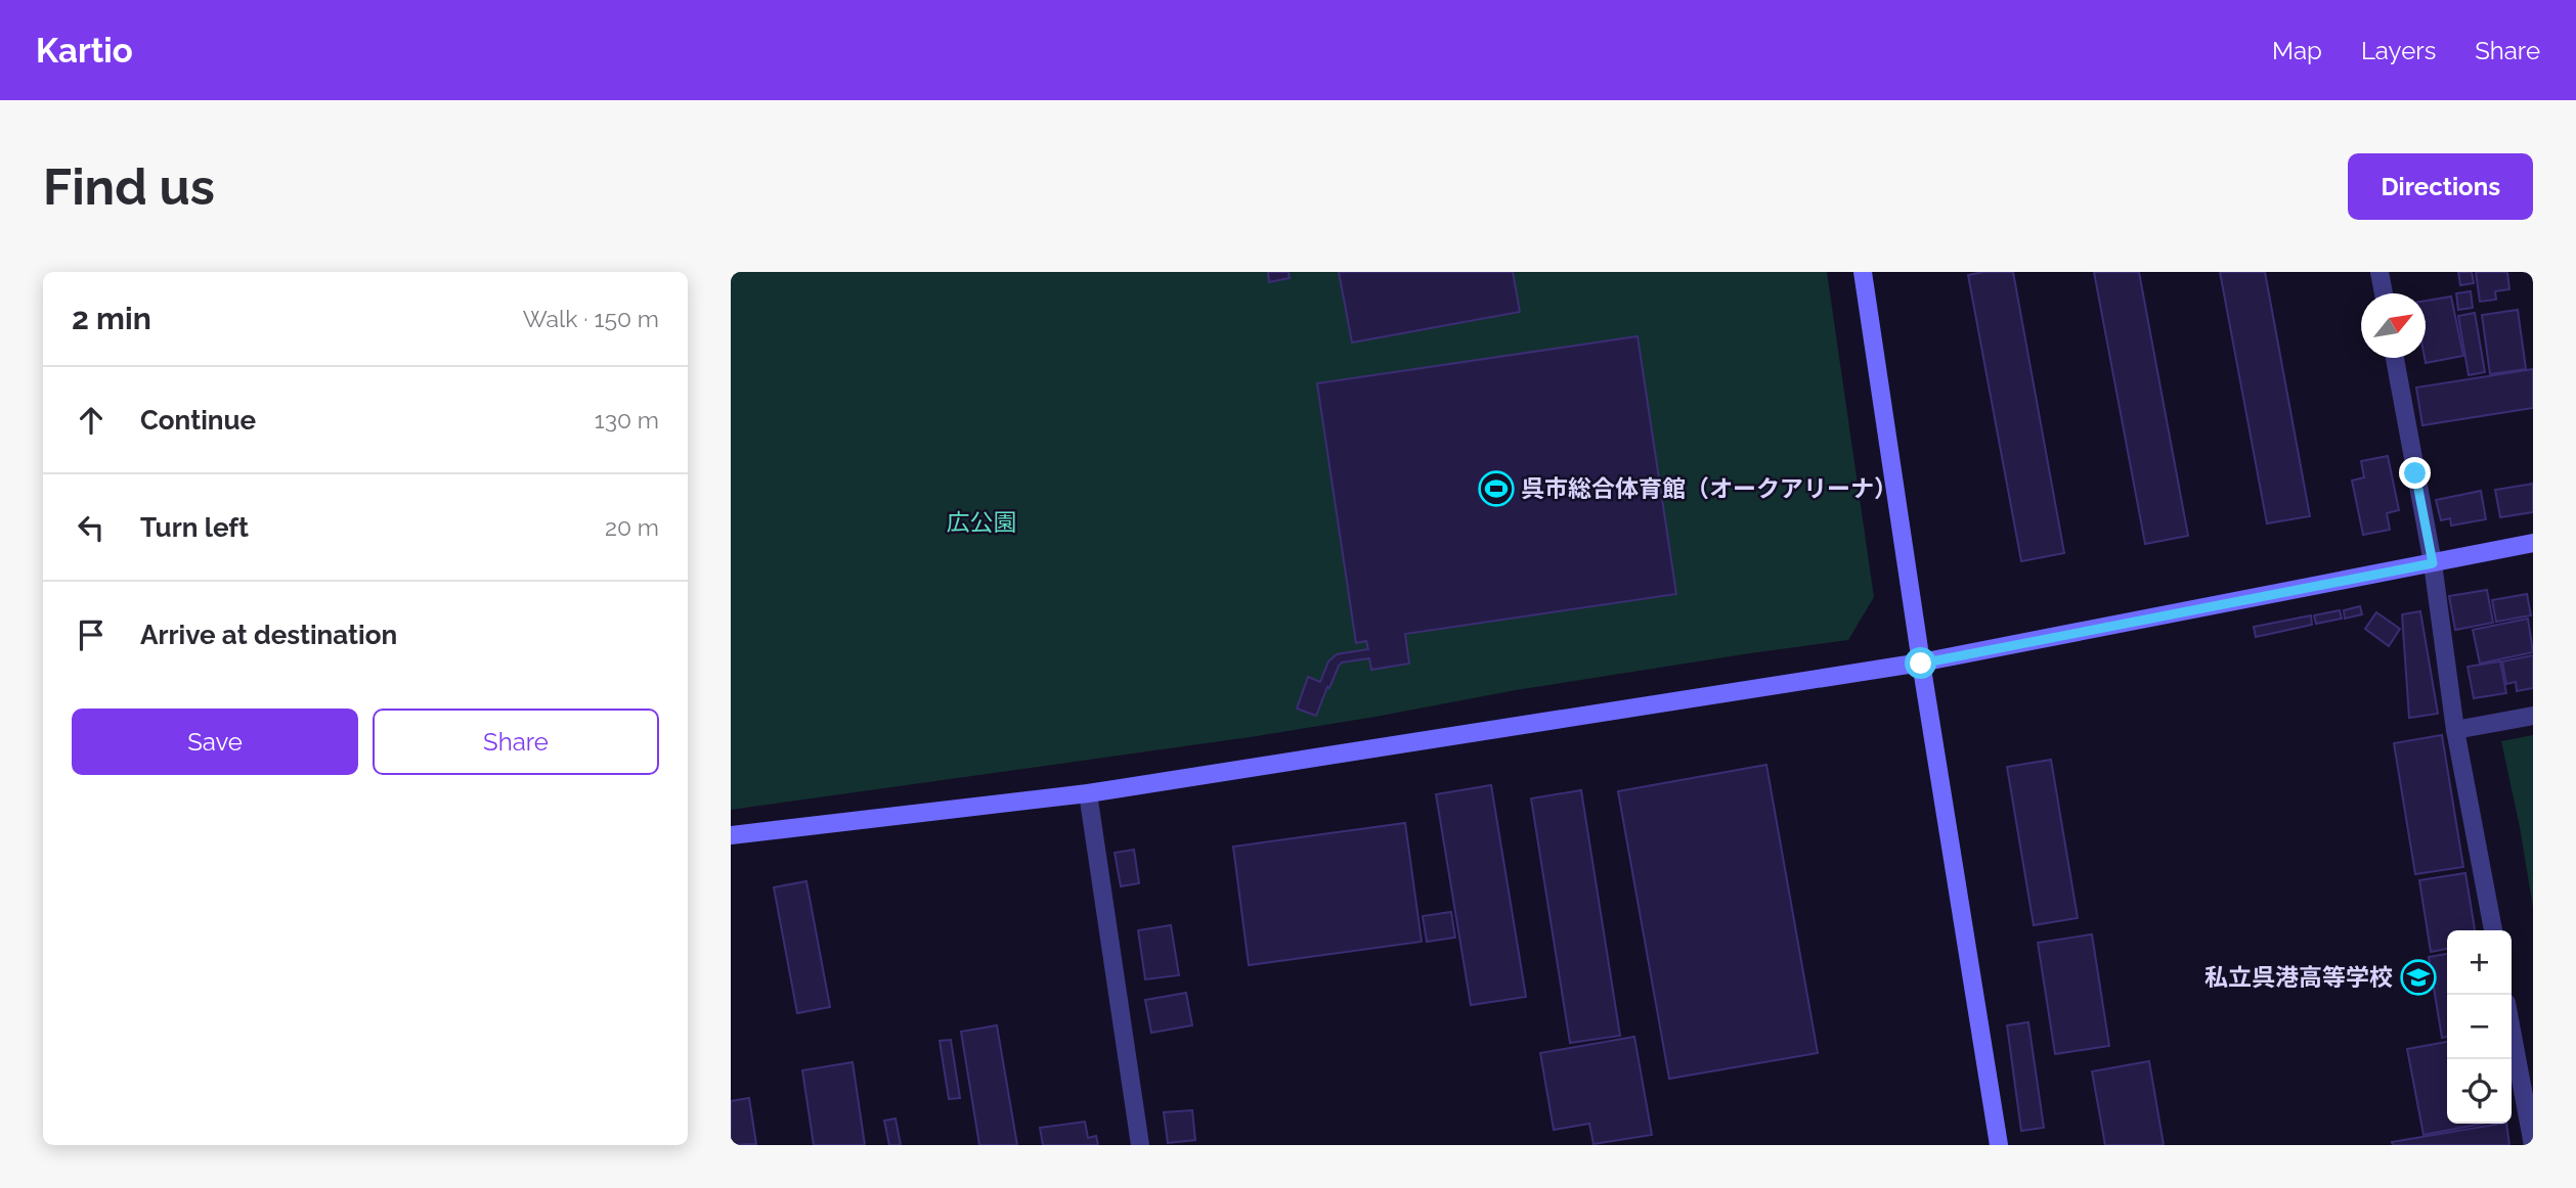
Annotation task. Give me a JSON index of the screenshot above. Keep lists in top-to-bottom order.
{
  "parks": ["広公園"],
  "places": {
    "sports": ["呉市総合体育館（オークアリーナ）"],
    "school or university": ["私立呉港高等学校"]
  },
  "north": "top right",
  "page": {
    "header": "Kartio",
    "nav": ["Map", "Layers", "Share"],
    "buttons": [
      "Directions",
      ["Save", "Share"]
    ],
    "title": "Find us",
    "heading": ["2 min", "Walk · 150 m"],
    "list": [
      ["Continue", "130 m"],
      ["Turn left", "20 m"],
      "Arrive at destination"
    ],
    "map_buttons": ["+", "−"]
  }
}
